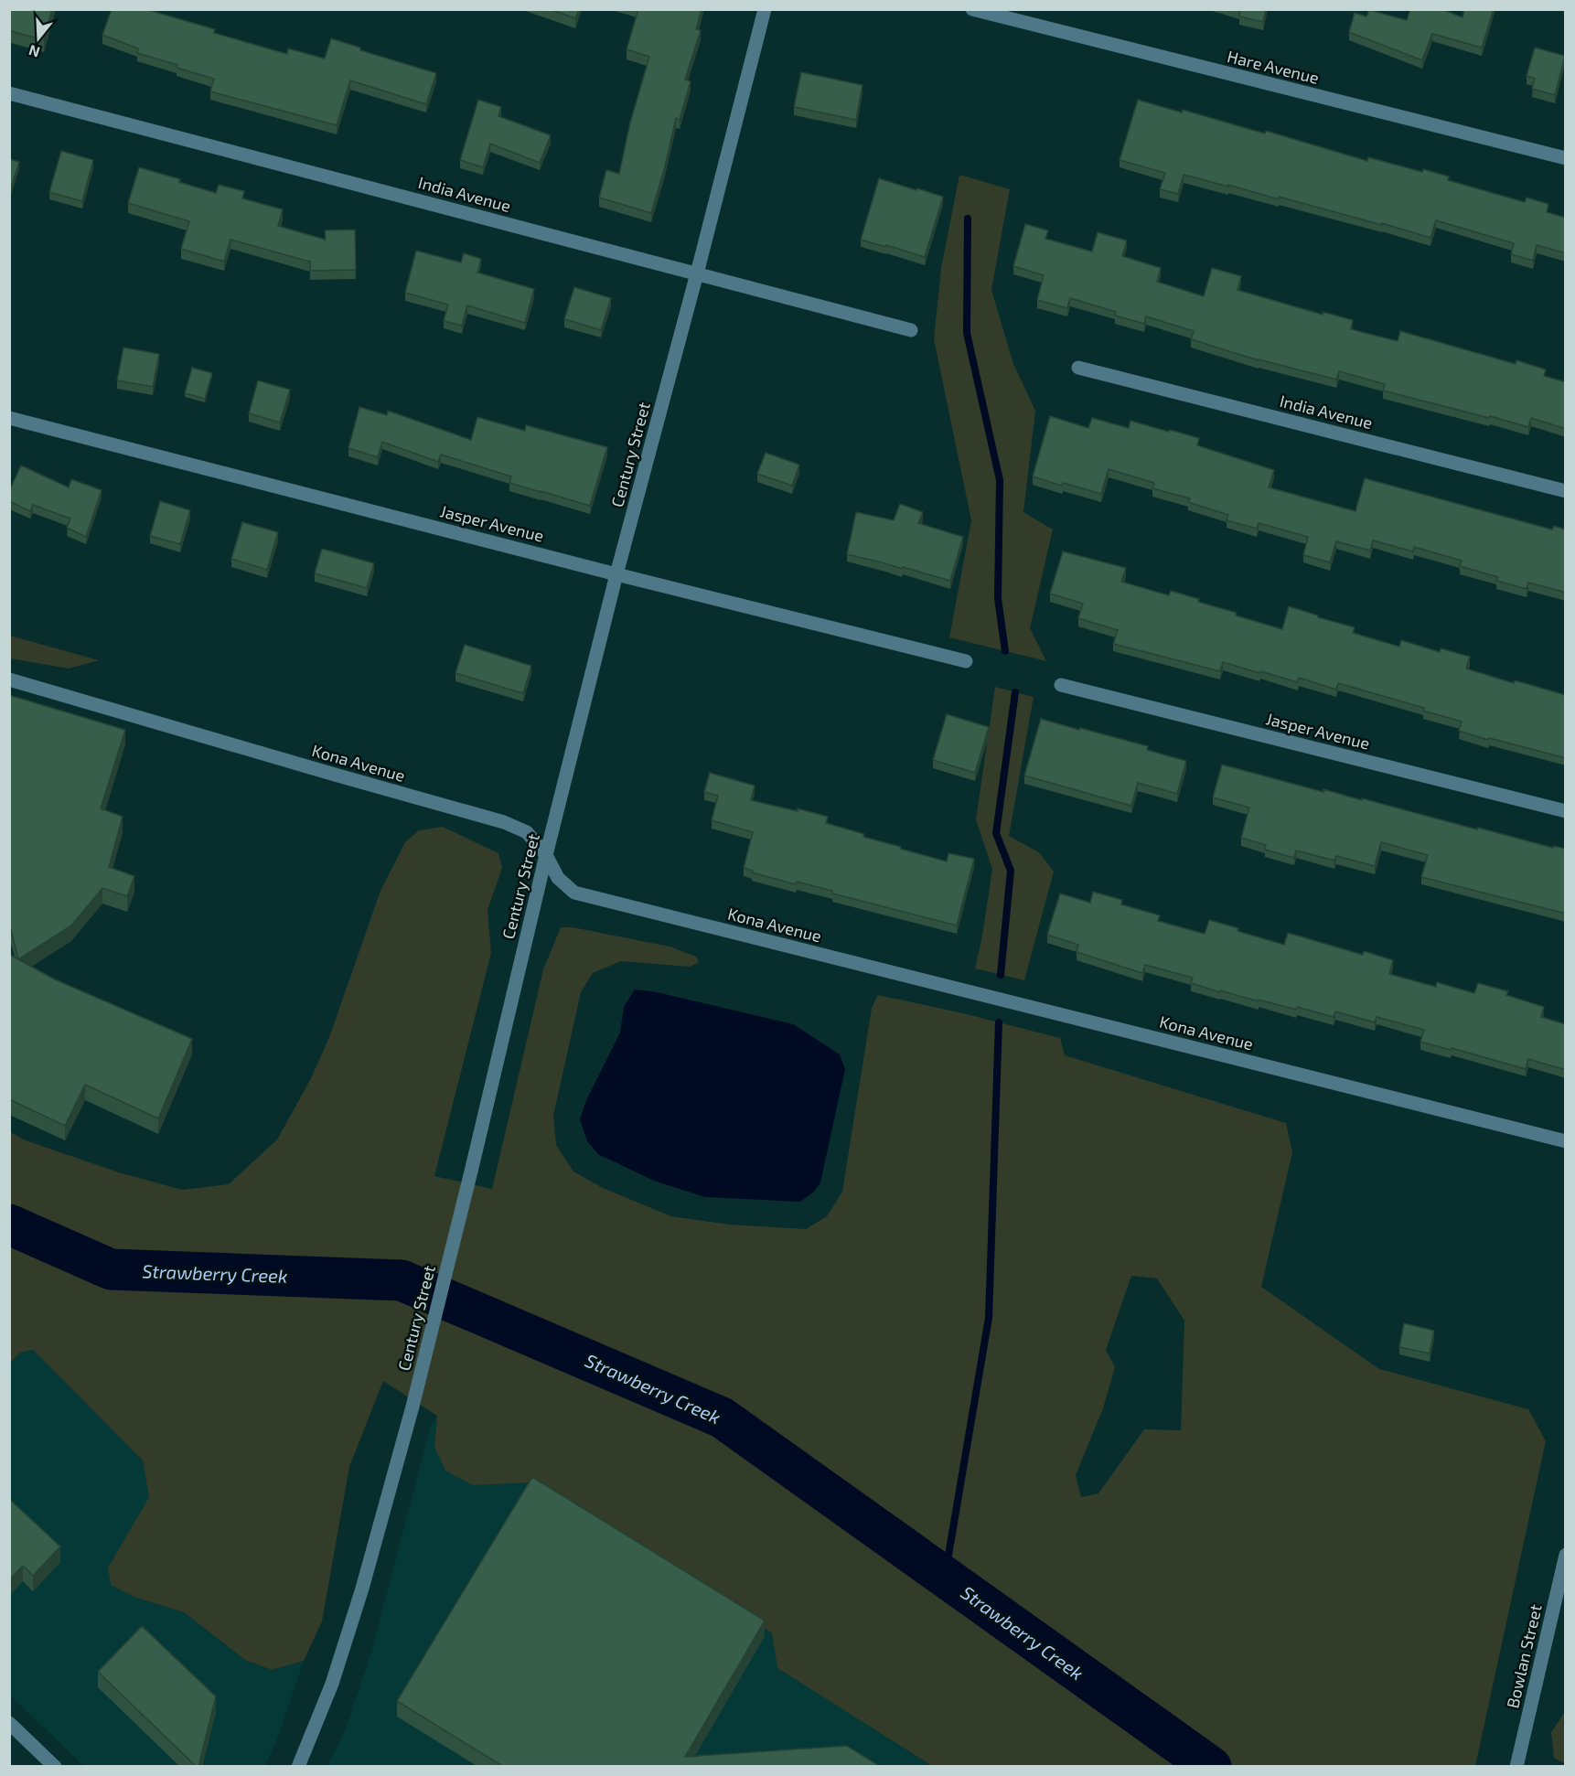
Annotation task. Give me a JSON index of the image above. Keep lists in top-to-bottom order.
{
  "streets": {
    "street": [
      "Hare Avenue",
      "India Avenue",
      "Century Street",
      "Jasper Avenue",
      "Kona Avenue",
      "Bowlan Street"
    ]
  },
  "crossings": [
    ["India Avenue", "Century Street"],
    ["Century Street", "Jasper Avenue"],
    ["Century Street", "Kona Avenue"]
  ],
  "water": ["Strawberry Creek"],
  "north": "bottom"
}
